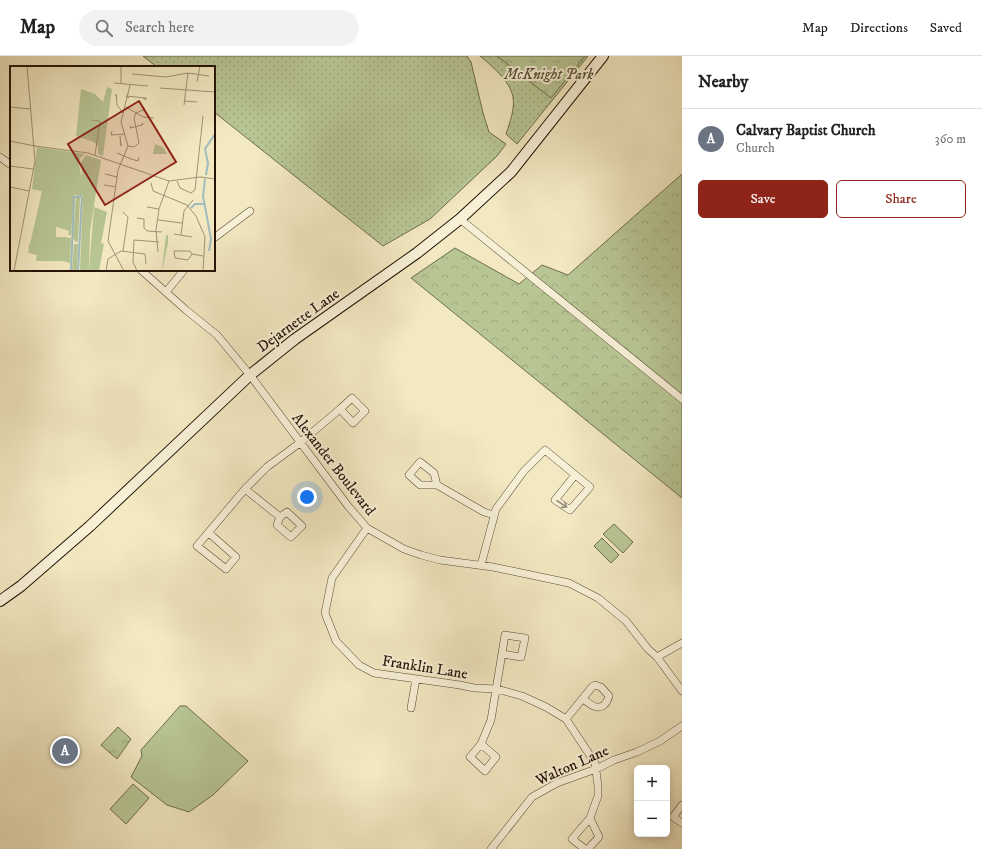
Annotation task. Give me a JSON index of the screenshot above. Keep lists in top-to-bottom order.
{
  "streets": {
    "main road": ["Dejarnette Lane"],
    "street": ["Alexander Boulevard", "Franklin Lane", "Walton Lane"]
  },
  "crossings": [
    ["Dejarnette Lane", "Alexander Boulevard"],
    ["Alexander Boulevard", "Franklin Lane"],
    ["Franklin Lane", "Walton Lane"]
  ],
  "parks": ["McKnight Park"],
  "page": {
    "header": "Map",
    "search": "Search here",
    "nav": ["Map", "Directions", "Saved"],
    "heading": "Nearby",
    "list": [
      {
        "mark": "A",
        "name": "Calvary Baptist Church",
        "note": "Church",
        "value": "360 m"
      }
    ],
    "buttons": ["Save", "Share"],
    "pins": "A",
    "map_buttons": ["+", "−"]
  }
}
